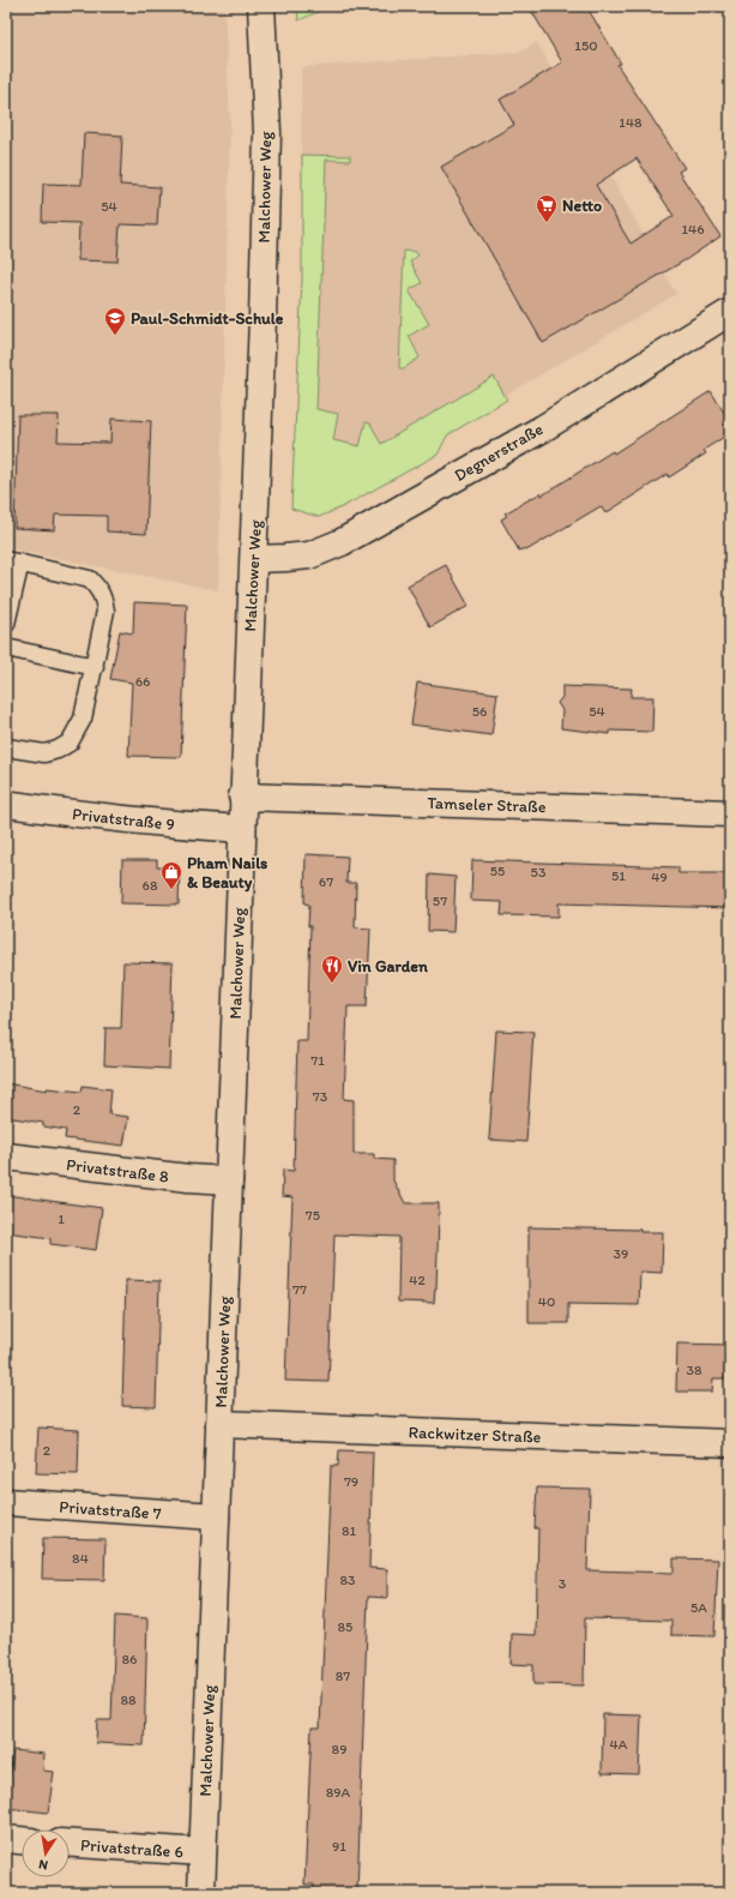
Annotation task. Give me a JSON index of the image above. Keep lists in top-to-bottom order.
{
  "streets": {
    "street": [
      "Malchower Weg",
      "Degnerstraße",
      "Tamseler Straße",
      "Privatstraße 9",
      "Privatstraße 8",
      "Rackwitzer Straße",
      "Privatstraße 7",
      "Privatstraße 6"
    ]
  },
  "crossings": [
    ["Malchower Weg", "Degnerstraße"],
    ["Malchower Weg", "Tamseler Straße"],
    ["Malchower Weg", "Privatstraße 9"],
    ["Malchower Weg", "Privatstraße 8"],
    ["Malchower Weg", "Rackwitzer Straße"],
    ["Malchower Weg", "Privatstraße 7"],
    ["Malchower Weg", "Privatstraße 6"]
  ],
  "places": {
    "supermarket": ["Netto"],
    "school or university": ["Paul-Schmidt-Schule"],
    "shop": ["Pham Nails & Beauty"],
    "restaurant": ["Vin Garden"]
  },
  "house_numbers": [
    "150",
    "148",
    "54",
    "146",
    "66",
    "56",
    "54",
    "55",
    "53",
    "51",
    "49",
    "67",
    "68",
    "57",
    "71",
    "73",
    "2",
    "75",
    "1",
    "39",
    "42",
    "77",
    "40",
    "38",
    "2",
    "79",
    "81",
    "84",
    "83",
    "3",
    "5A",
    "85",
    "86",
    "87",
    "88",
    "4A",
    "89",
    "89A",
    "91"
  ],
  "north": "bottom"
}
